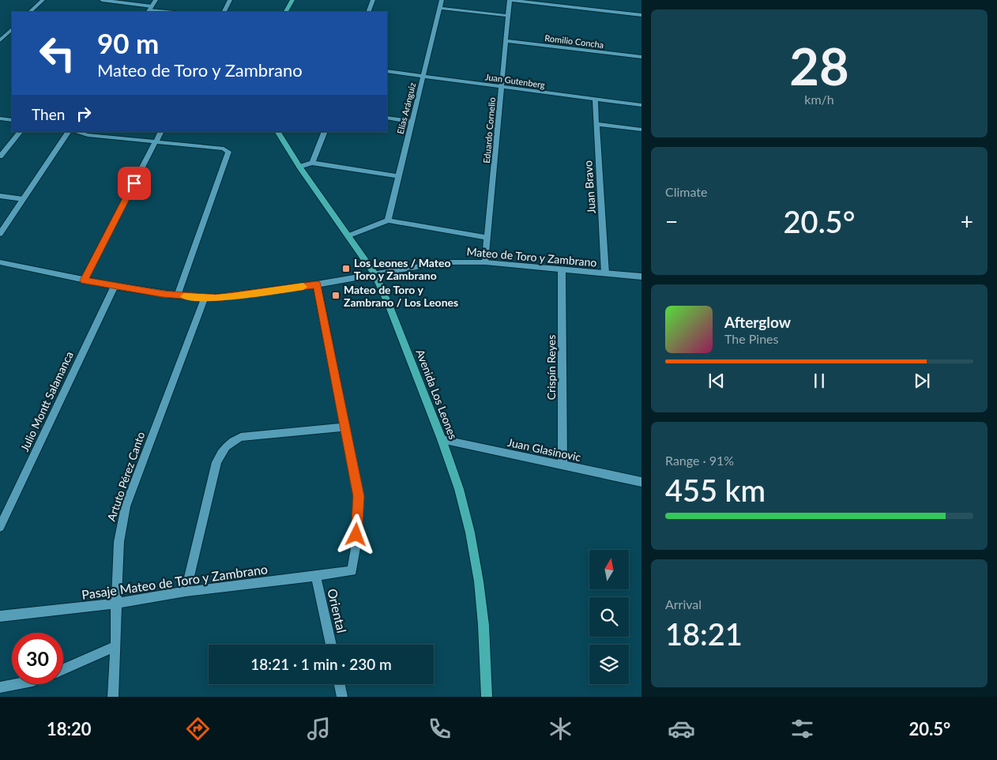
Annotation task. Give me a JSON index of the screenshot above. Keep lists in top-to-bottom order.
{
  "streets": {
    "main road": ["Avenida Los Leones"],
    "street": [
      "Romilio Concha",
      "Juan Gutenberg",
      "Elías Aránguiz",
      "Eduardo Cornelio",
      "Juan Bravo",
      "Mateo de Toro y Zambrano",
      "Crispín Reyes",
      "Julio Montt Salamanca",
      "Juan Glasinovic",
      "Artuto Pérez Canto",
      "Pasaje Mateo de Toro y Zambrano",
      "Oriental"
    ]
  },
  "crossings": [
    ["Romilio Concha", "Eduardo Cornelio"],
    ["Juan Gutenberg", "Elías Aránguiz"],
    ["Juan Gutenberg", "Eduardo Cornelio"],
    ["Juan Gutenberg", "Juan Bravo"],
    ["Elías Aránguiz", "Mateo de Toro y Zambrano"],
    ["Eduardo Cornelio", "Mateo de Toro y Zambrano"],
    ["Juan Bravo", "Mateo de Toro y Zambrano"],
    ["Mateo de Toro y Zambrano", "Crispín Reyes"],
    ["Mateo de Toro y Zambrano", "Avenida Los Leones"],
    ["Mateo de Toro y Zambrano", "Julio Montt Salamanca"],
    ["Mateo de Toro y Zambrano", "Artuto Pérez Canto"],
    ["Crispín Reyes", "Juan Glasinovic"],
    ["Avenida Los Leones", "Juan Glasinovic"],
    ["Artuto Pérez Canto", "Pasaje Mateo de Toro y Zambrano"],
    ["Pasaje Mateo de Toro y Zambrano", "Oriental"]
  ],
  "places": {
    "transit": ["Los Leones / Mateo Toro y Zambrano", "Mateo de Toro y Zambrano / Los Leones"]
  },
  "north": "top",
  "page": {
    "tile": [
      ["28", "km/h"],
      "Climate",
      ["Range · 91%", "455 km"],
      ["Arrival", "18:21"]
    ],
    "turn": ["90 m", "Mateo de Toro y Zambrano"],
    "then": "Then",
    "heat": ["−", "20.5°", "+"],
    "song": ["Afterglow", "The Pines"],
    "limit": "30",
    "trip": "18:21 · 1 min · 230 m",
    "tabs": ["18:20", "20.5°"]
  }
}
